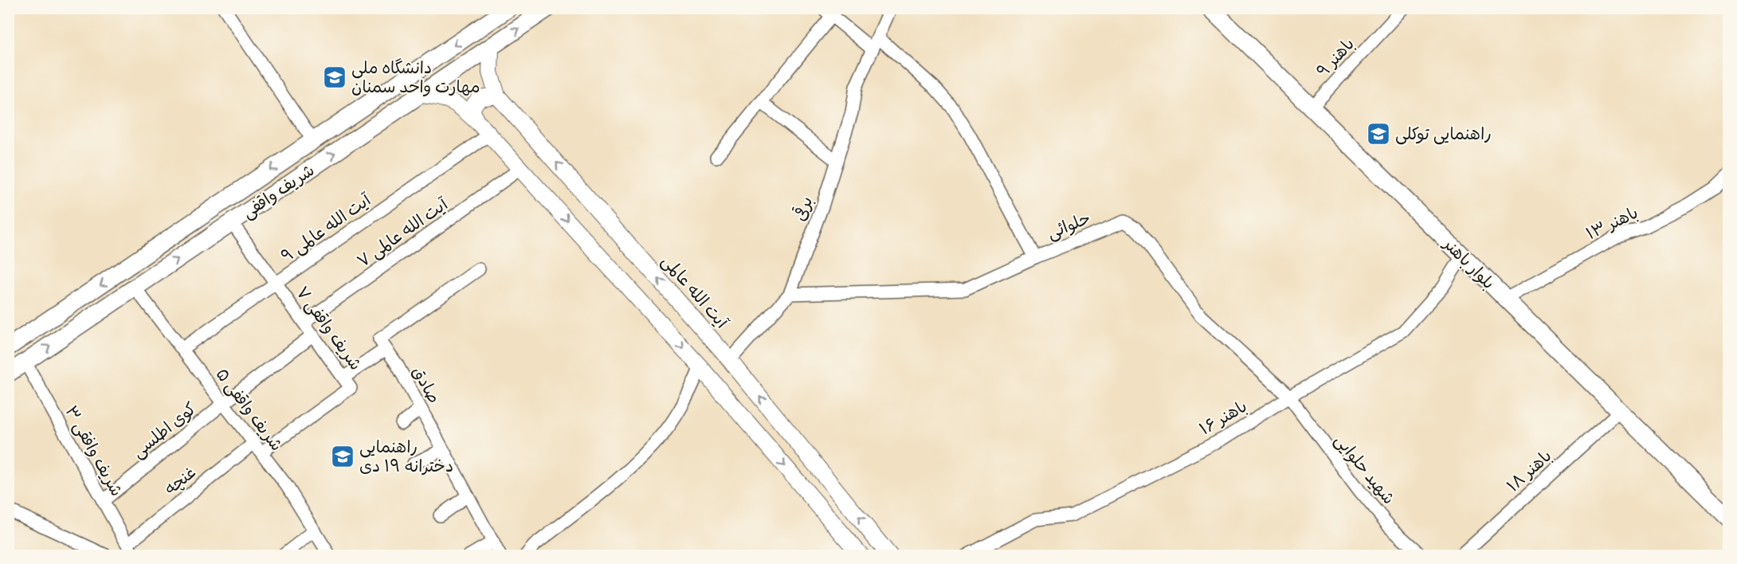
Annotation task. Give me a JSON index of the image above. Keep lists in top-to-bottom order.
{
  "streets": {
    "main road": ["شریف واقفی", "بلوار باهنر"],
    "street": [
      "باهنر ۹",
      "برقی",
      "باهنر ۱۳",
      "حلوائی",
      "آیت الله عالمی ۹",
      "آیت الله عالمی ۷",
      "آیت الله عالمی",
      "شریف واقفی ۷",
      "صادق",
      "شریف واقفی ۵",
      "باهنر ۱۶",
      "کوی اطلسی",
      "شریف وافقی ۳",
      "شهید حلوایی",
      "باهنر ۱۸",
      "غنچه"
    ]
  },
  "crossings": [
    ["باهنر ۹", "بلوار باهنر"],
    ["شریف واقفی", "آیت الله عالمی"],
    ["شریف واقفی", "شریف واقفی ۷"],
    ["شریف واقفی", "شریف واقفی ۵"],
    ["شریف واقفی", "شریف وافقی ۳"],
    ["برقی", "حلوائی"],
    ["برقی", "آیت الله عالمی"],
    ["باهنر ۱۳", "بلوار باهنر"],
    ["حلوائی", "باهنر ۱۶"],
    ["حلوائی", "شهید حلوایی"],
    ["آیت الله عالمی ۹", "شریف واقفی ۷"],
    ["آیت الله عالمی ۹", "شریف واقفی ۵"],
    ["آیت الله عالمی ۷", "شریف واقفی ۷"],
    ["بلوار باهنر", "باهنر ۱۶"],
    ["بلوار باهنر", "باهنر ۱۸"],
    ["شریف واقفی ۷", "شریف واقفی ۵"],
    ["شریف واقفی ۷", "کوی اطلسی"],
    ["شریف واقفی ۷", "غنچه"],
    ["شریف واقفی ۵", "کوی اطلسی"],
    ["شریف واقفی ۵", "غنچه"],
    ["باهنر ۱۶", "شهید حلوایی"],
    ["کوی اطلسی", "شریف وافقی ۳"],
    ["شریف وافقی ۳", "غنچه"]
  ],
  "places": {
    "school or university": ["دانشگاه ملی مهارت واحد سمنان", "راهنمایی توکلی", "راهنمایی دخترانه ۱۹ دی"]
  }
}
